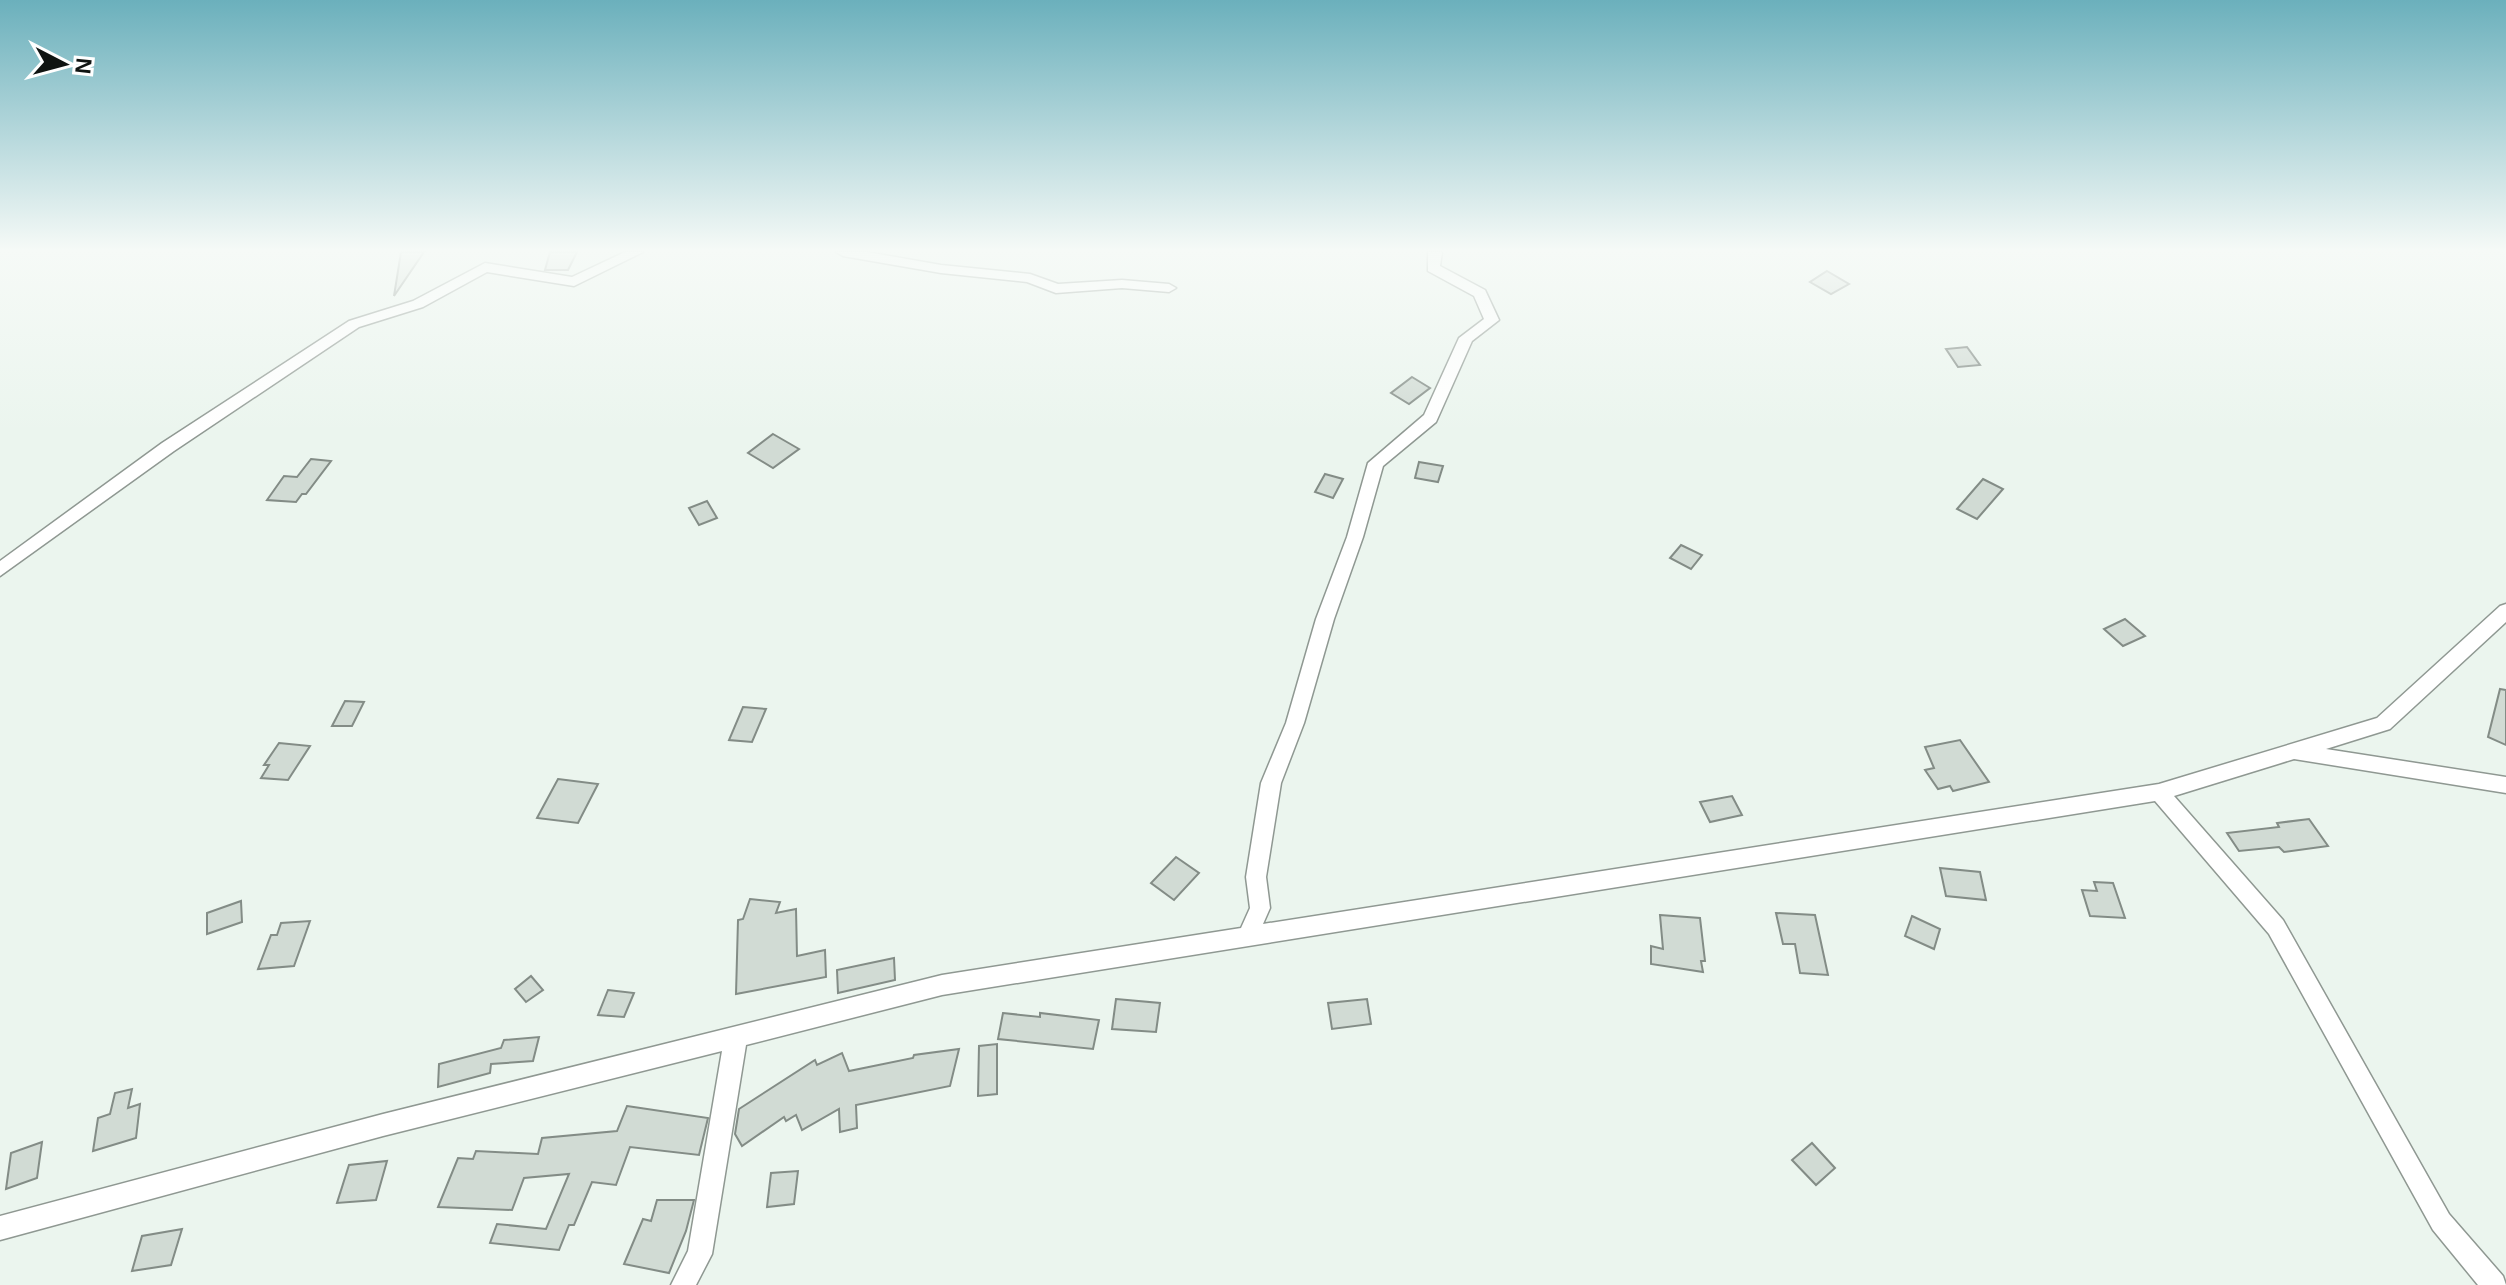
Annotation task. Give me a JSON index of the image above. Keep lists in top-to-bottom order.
{
  "north": "right"
}
